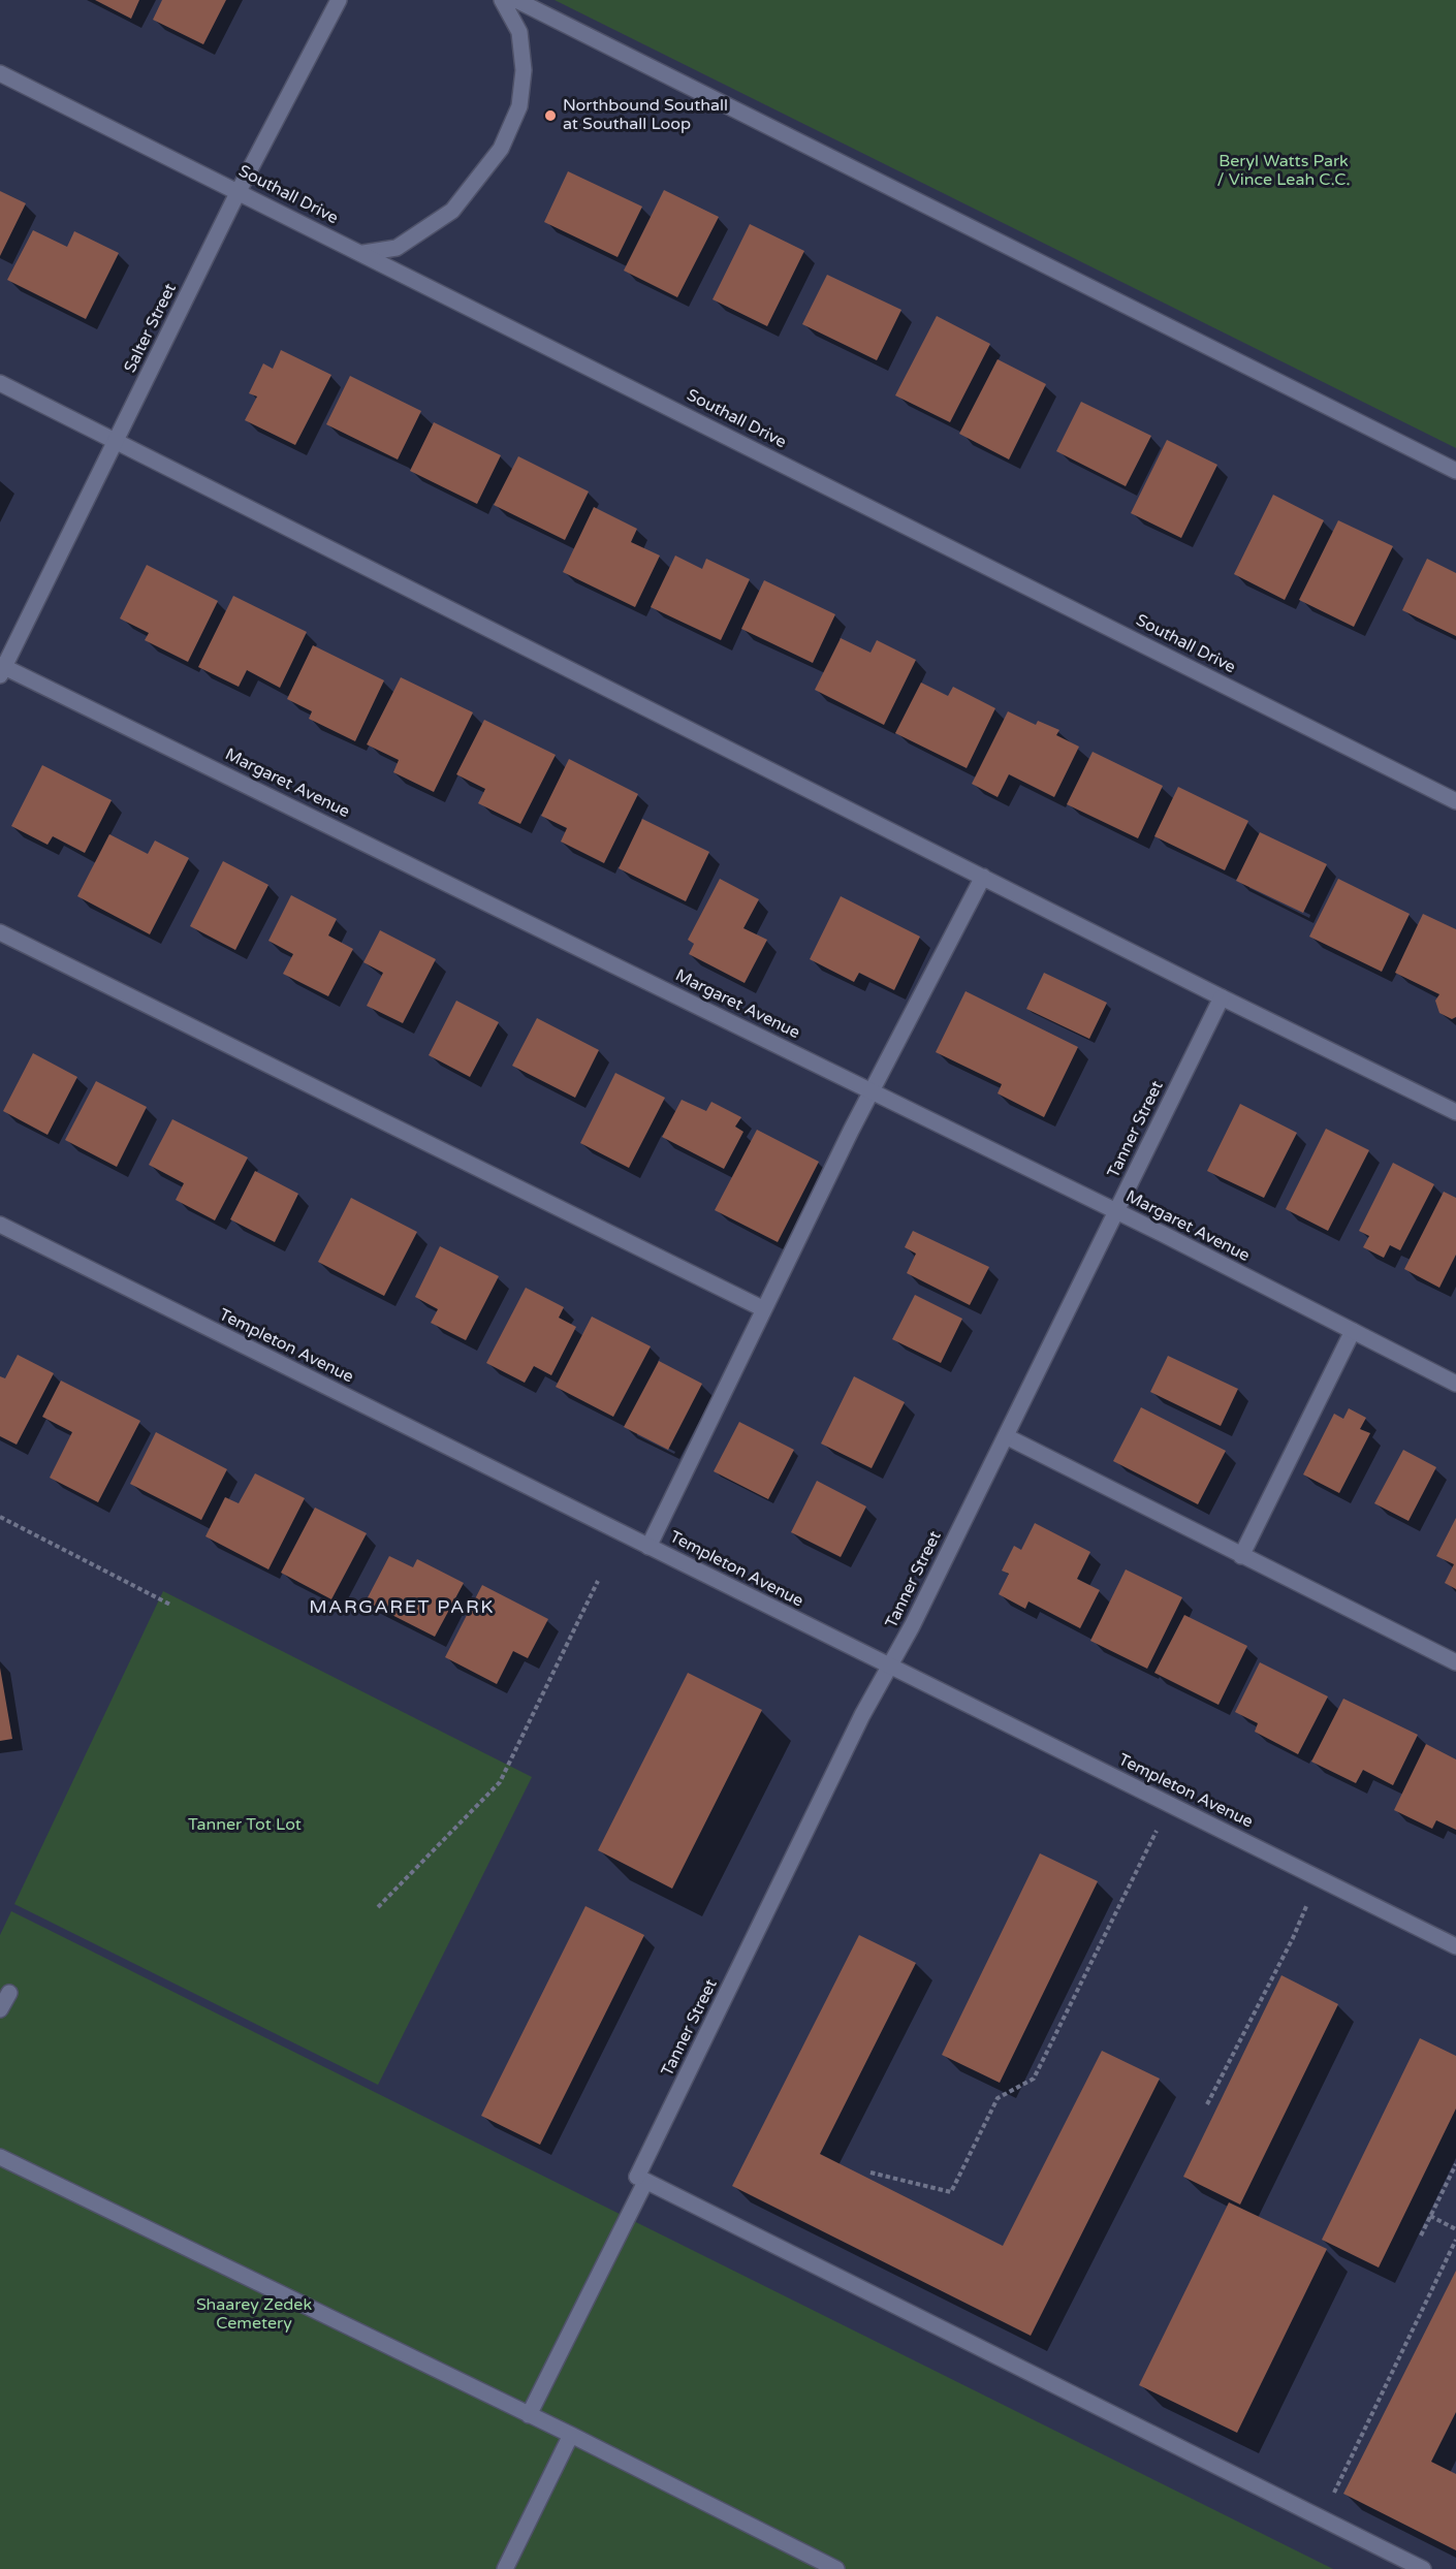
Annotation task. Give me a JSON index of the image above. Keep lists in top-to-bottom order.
{
  "streets": {
    "street": [
      "Southall Drive",
      "Salter Street",
      "Margaret Avenue",
      "Tanner Street",
      "Templeton Avenue"
    ]
  },
  "crossings": [
    ["Southall Drive", "Salter Street"],
    ["Salter Street", "Margaret Avenue"],
    ["Margaret Avenue", "Tanner Street"],
    ["Tanner Street", "Templeton Avenue"]
  ],
  "districts": ["MARGARET PARK"],
  "parks": ["Beryl Watts Park / Vince Leah C.C.", "Tanner Tot Lot", "Shaarey Zedek Cemetery"],
  "places": ["Northbound Southall at Southall Loop"]
}
